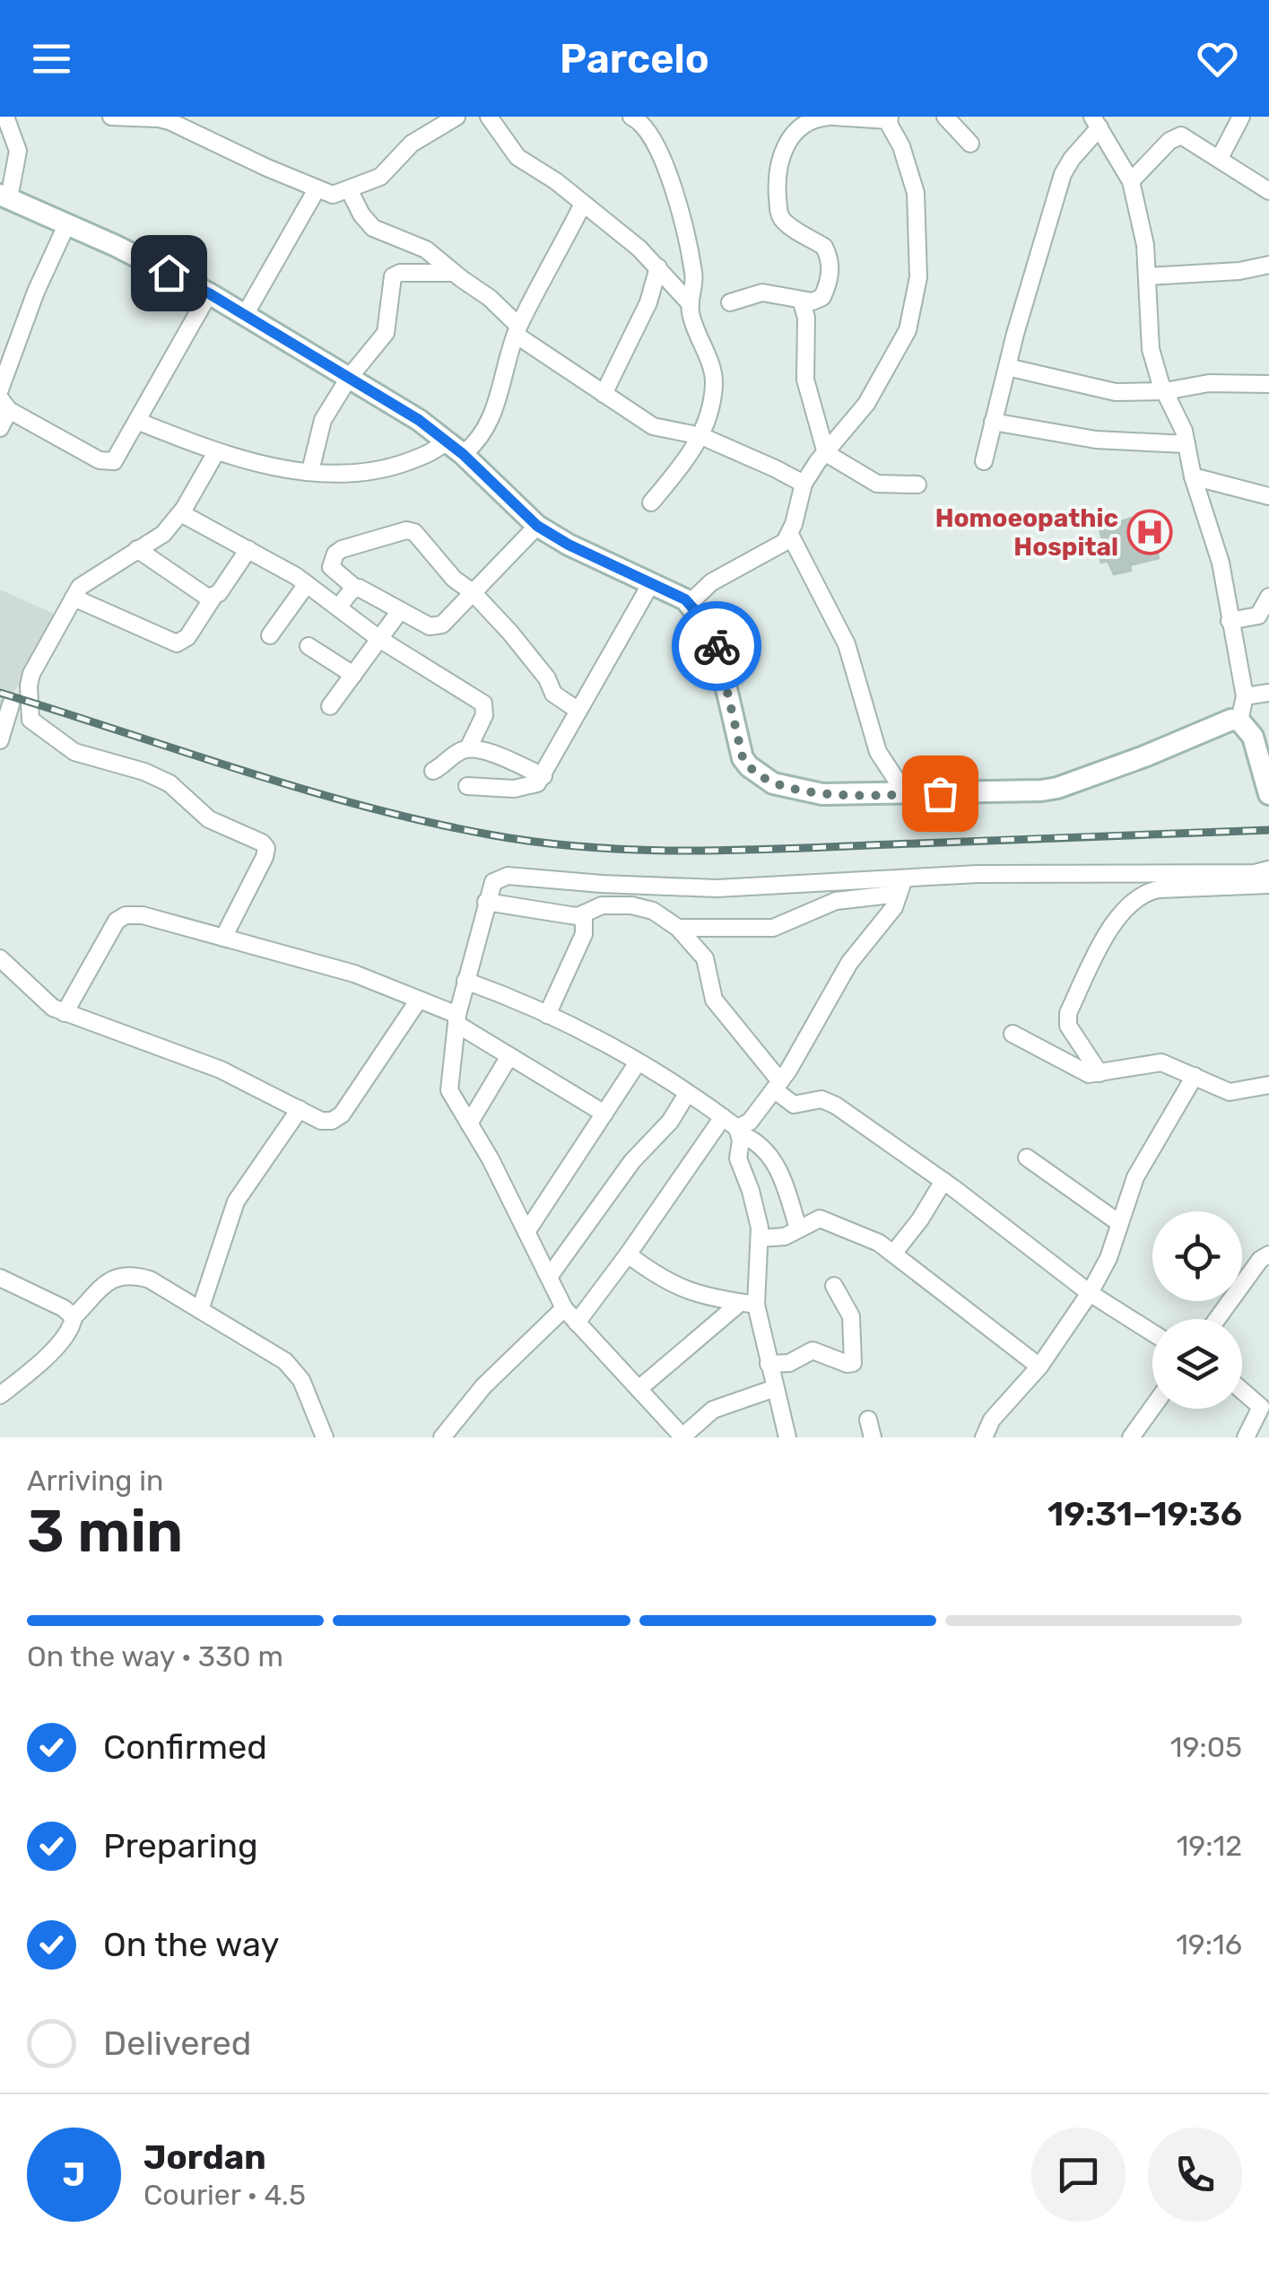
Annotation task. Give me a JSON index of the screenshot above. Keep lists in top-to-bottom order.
{
  "places": {
    "hospital": ["Homoeopathic Hospital"]
  },
  "page": {
    "header": "Parcelo",
    "heading": ["3 min", "Arriving in", "19:31–19:36"],
    "panel": ["Jordan", "Courier · 4.5"],
    "bar": "On the way · 330 m",
    "list": [
      ["Confirmed", "19:05"],
      ["Preparing", "19:12"],
      ["On the way", "19:16"],
      "Delivered"
    ],
    "round": "J"
  }
}
